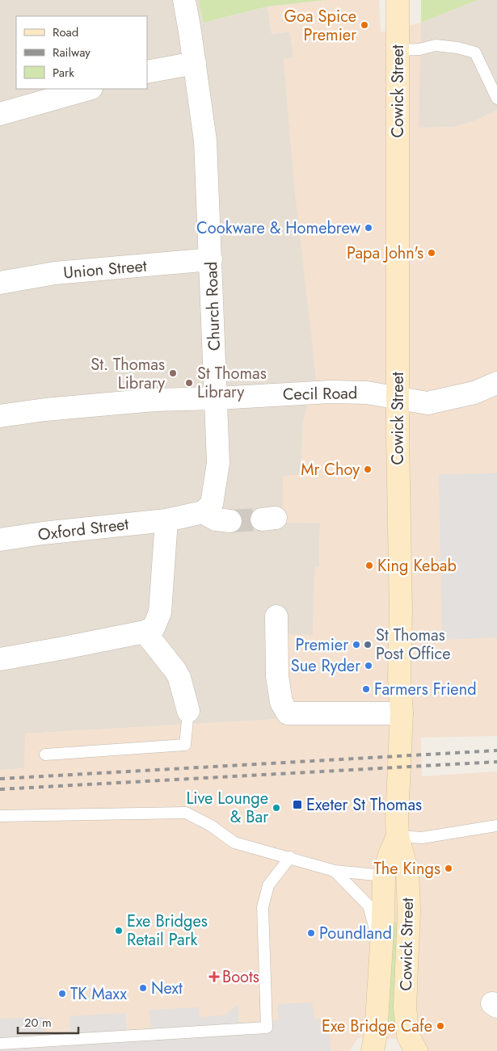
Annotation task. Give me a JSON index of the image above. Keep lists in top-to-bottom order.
{
  "streets": {
    "main road": ["Cowick Street"],
    "street": [
      "Union Street",
      "Church Road",
      "Cecil Road",
      "Oxford Street"
    ]
  },
  "crossings": [
    ["Cowick Street", "Cecil Road"],
    ["Union Street", "Church Road"],
    ["Church Road", "Cecil Road"]
  ],
  "places": {
    "other": [
      "Goa Spice Premier",
      "Cookware & Homebrew",
      "Papa John's",
      "St. Thomas Library",
      "St Thomas Library",
      "Mr Choy",
      "King Kebab",
      "Premier",
      "St Thomas Post Office",
      "Sue Ryder",
      "Farmers Friend",
      "Live Lounge & Bar",
      "The Kings",
      "Exe Bridges Retail Park",
      "Poundland",
      "Next",
      "TK Maxx",
      "Exe Bridge Cafe"
    ],
    "transit": ["Exeter St Thomas"],
    "health": ["Boots"]
  },
  "legend": ["Road", "Railway", "Park"],
  "scale_bar": "20 m"
}
